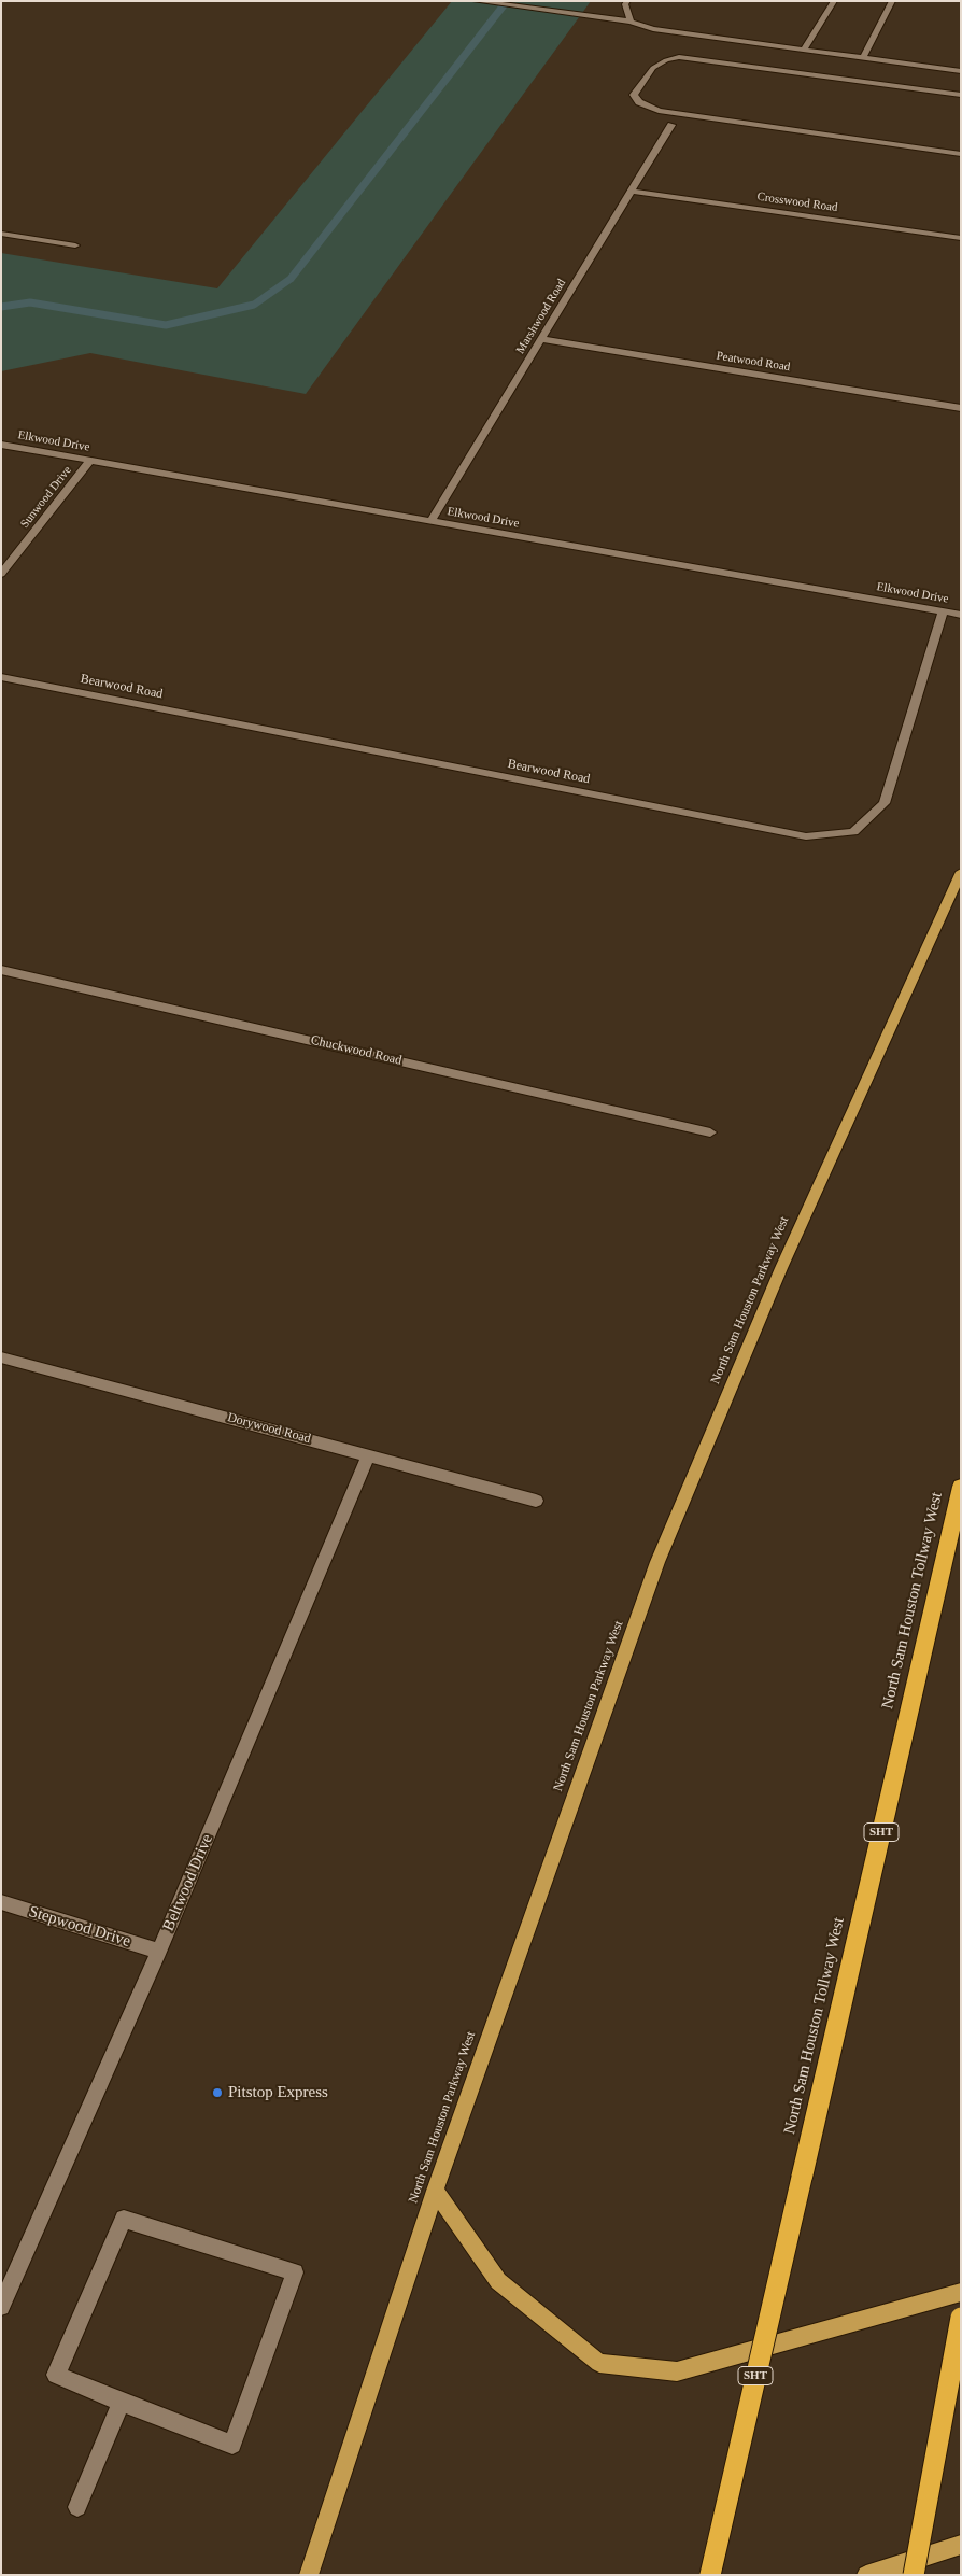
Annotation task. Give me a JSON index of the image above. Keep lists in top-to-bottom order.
{
  "streets": {
    "highway": ["North Sam Houston Tollway West", "SHT"],
    "main road": ["North Sam Houston Parkway West"],
    "street": [
      "Crosswood Road",
      "Marshwood Road",
      "Peatwood Road",
      "Elkwood Drive",
      "Sunwood Drive",
      "Bearwood Road",
      "Chuckwood Road",
      "Dorywood Road",
      "Beltwood Drive",
      "Stepwood Drive"
    ]
  },
  "crossings": [
    ["Crosswood Road", "Marshwood Road"],
    ["Marshwood Road", "Peatwood Road"],
    ["Marshwood Road", "Elkwood Drive"],
    ["Elkwood Drive", "Sunwood Drive"],
    ["Elkwood Drive", "Bearwood Road"],
    ["Dorywood Road", "Beltwood Drive"],
    ["Beltwood Drive", "Stepwood Drive"]
  ],
  "places": ["Pitstop Express"]
}
